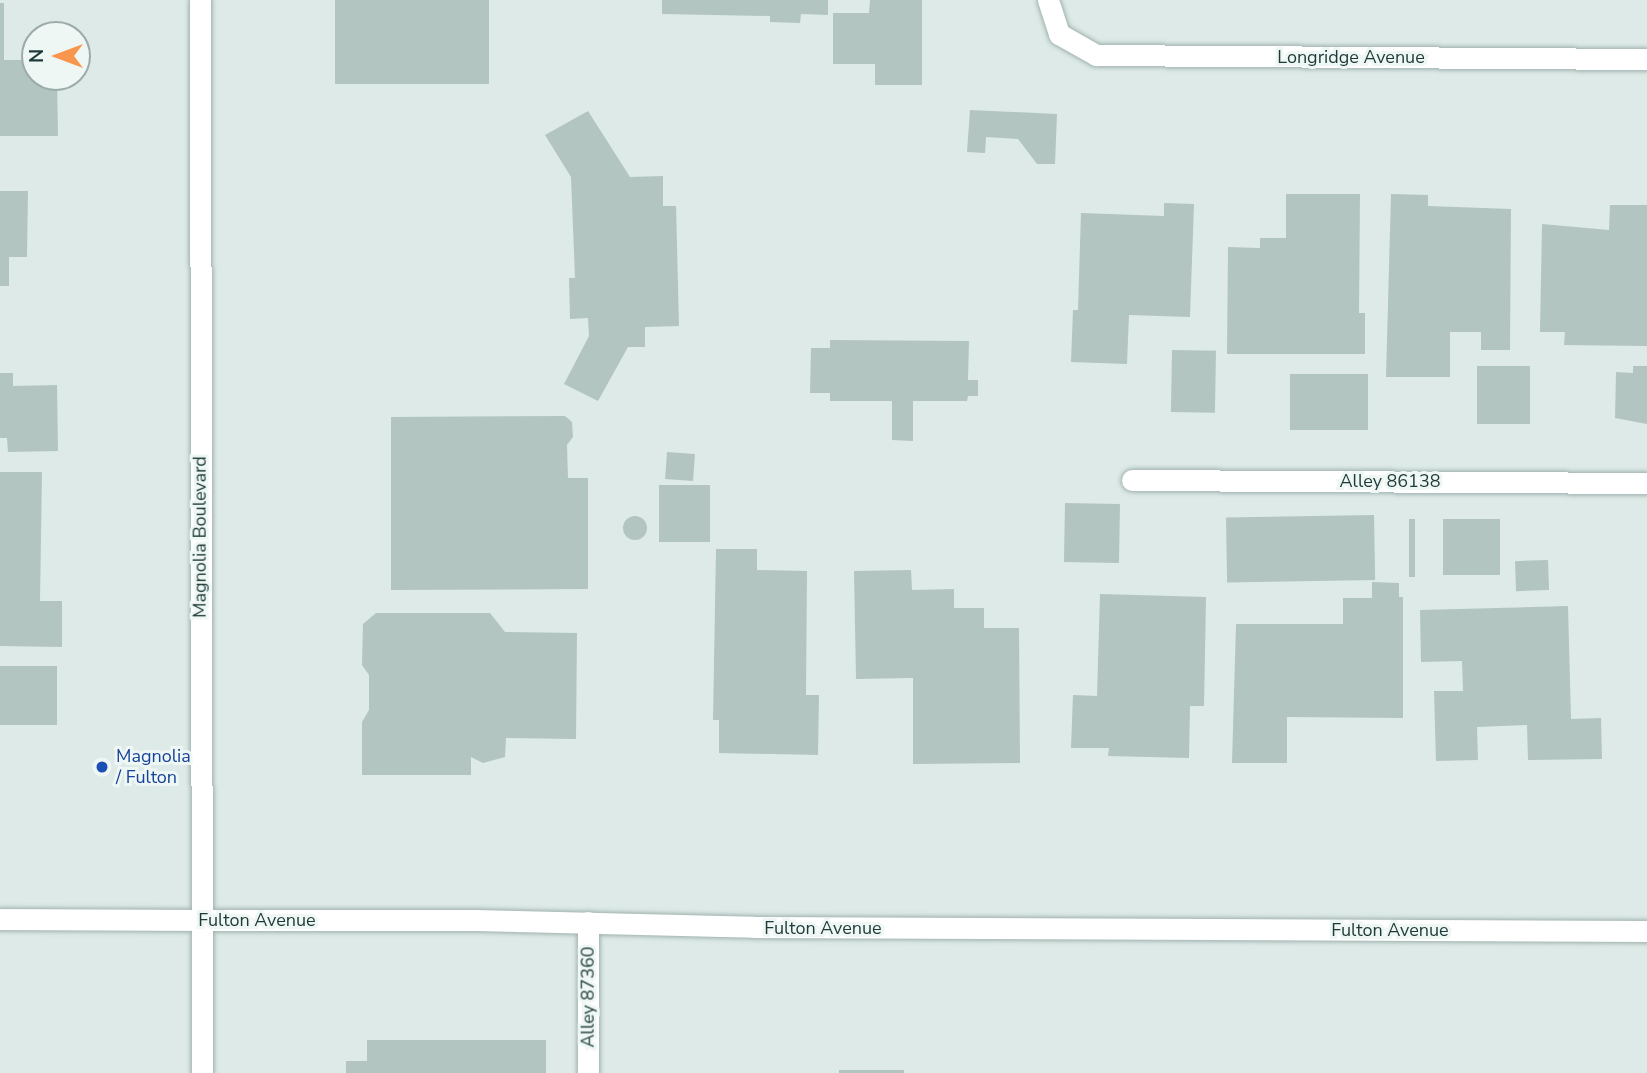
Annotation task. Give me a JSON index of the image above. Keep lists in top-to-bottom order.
{
  "streets": {
    "street": [
      "Longridge Avenue",
      "Alley 86138",
      "Magnolia Boulevard",
      "Fulton Avenue",
      "Alley 87360"
    ]
  },
  "crossings": [
    ["Magnolia Boulevard", "Fulton Avenue"],
    ["Fulton Avenue", "Alley 87360"]
  ],
  "places": ["Magnolia / Fulton"],
  "north": "left"
}
